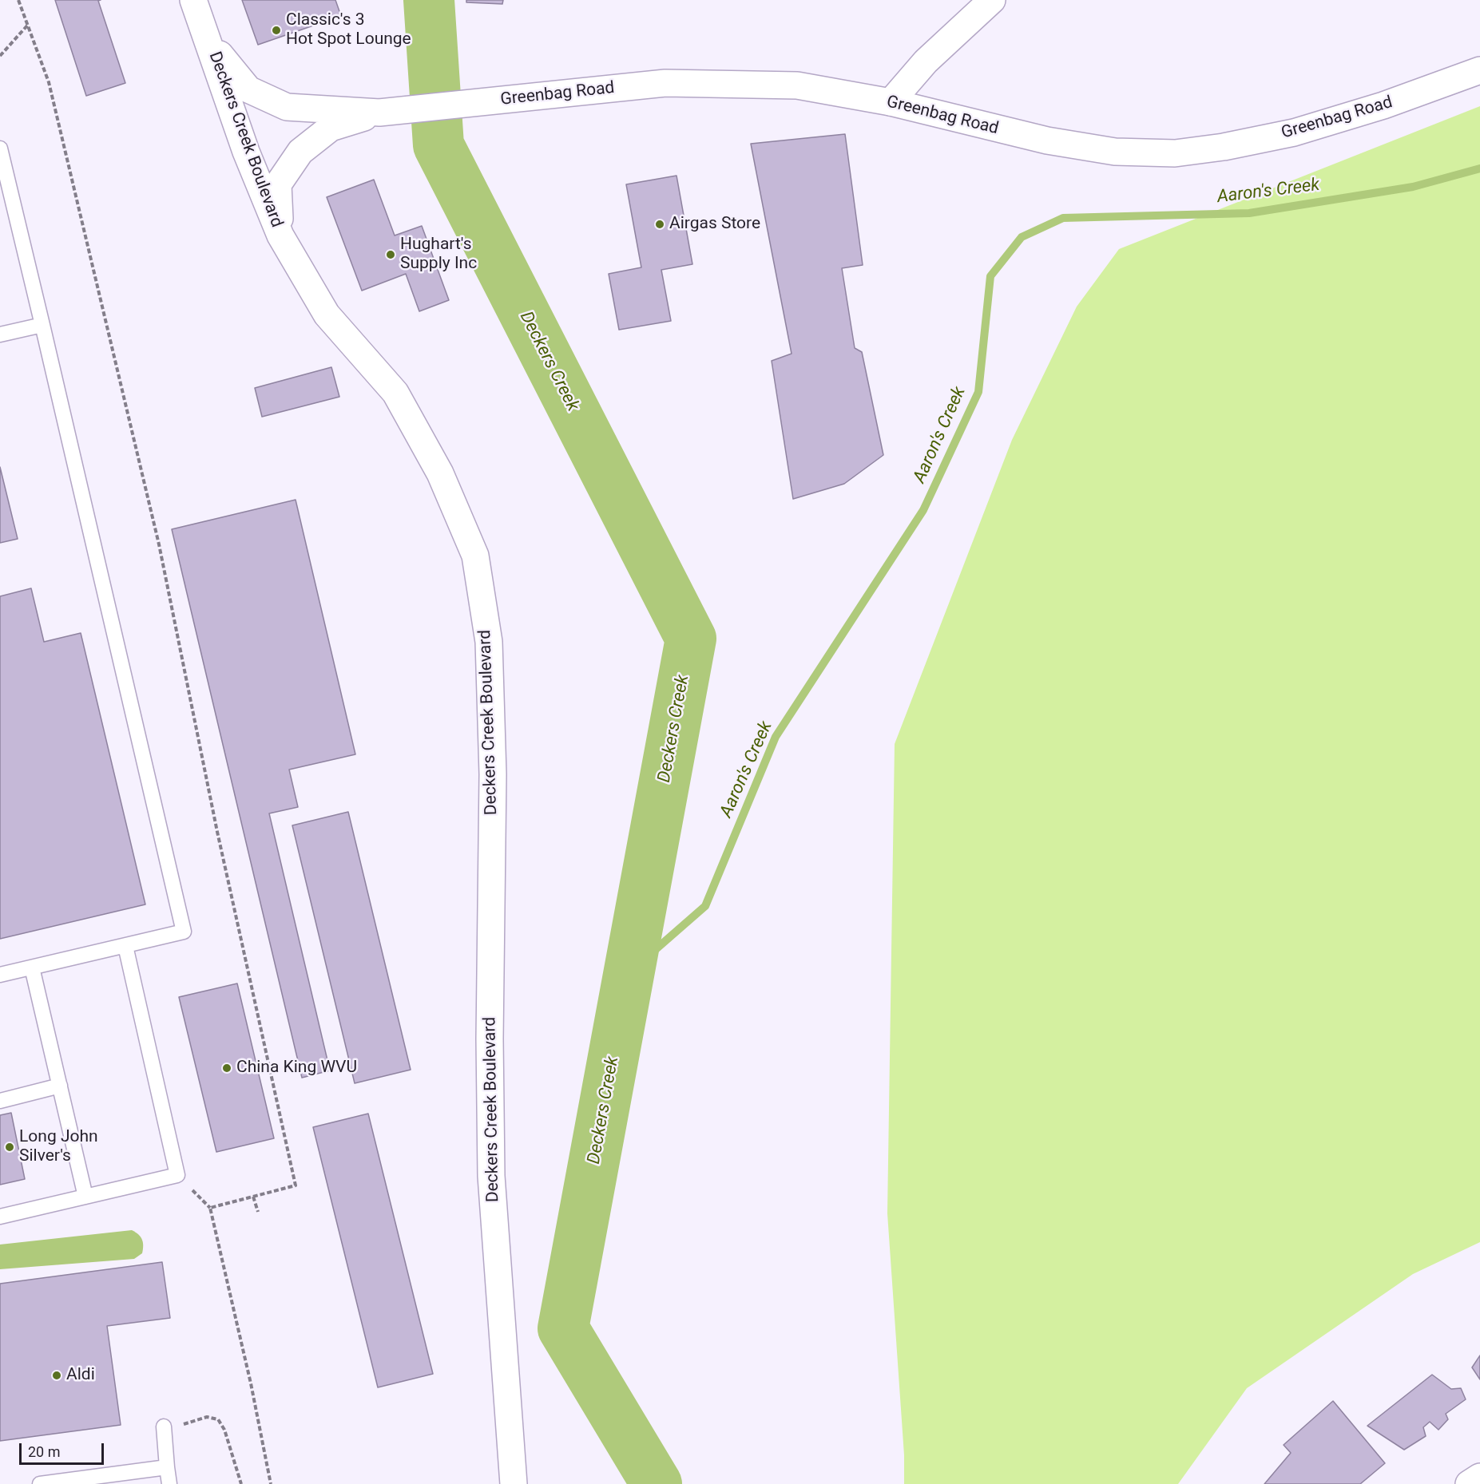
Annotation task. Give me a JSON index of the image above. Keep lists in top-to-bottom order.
{
  "streets": {
    "street": ["Greenbag Road", "Deckers Creek Boulevard"]
  },
  "crossings": [
    ["Greenbag Road", "Deckers Creek Boulevard"]
  ],
  "water": ["Aaron's Creek", "Deckers Creek"],
  "places": [
    "Classic's 3 Hot Spot Lounge",
    "Airgas Store",
    "Hughart's Supply Inc",
    "China King WVU",
    "Long John Silver's",
    "Aldi"
  ],
  "scale_bar": "20 m"
}
